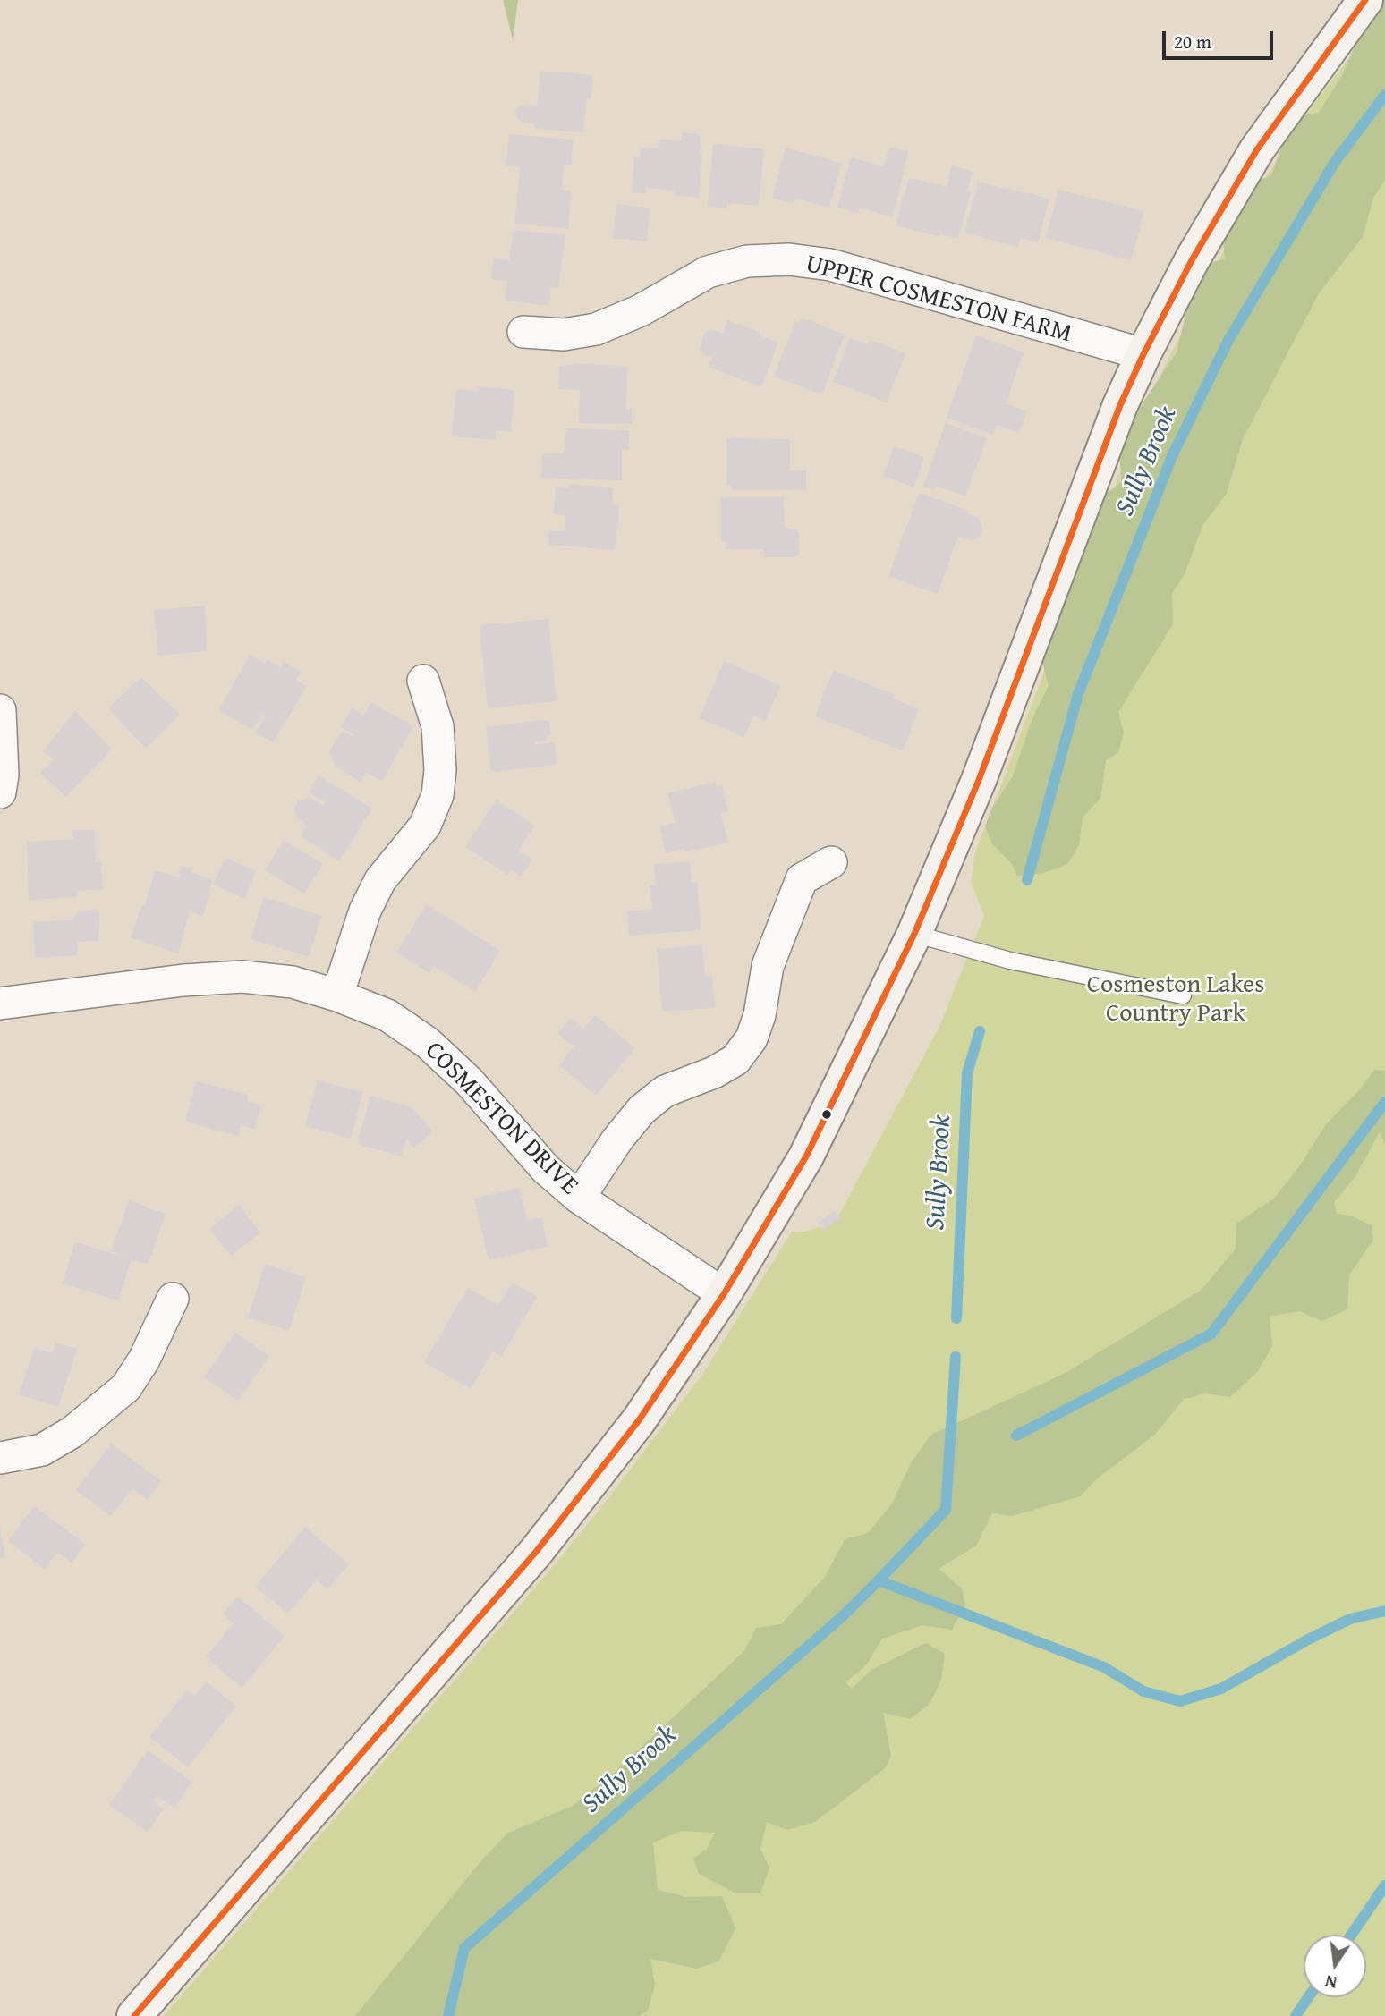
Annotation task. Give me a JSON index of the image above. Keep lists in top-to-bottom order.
{
  "streets": {
    "street": ["UPPER COSMESTON FARM", "COSMESTON DRIVE"]
  },
  "water": ["Sully Brook"],
  "parks": ["Cosmeston Lakes Country Park"],
  "scale_bar": "20 m",
  "north": "bottom"
}
